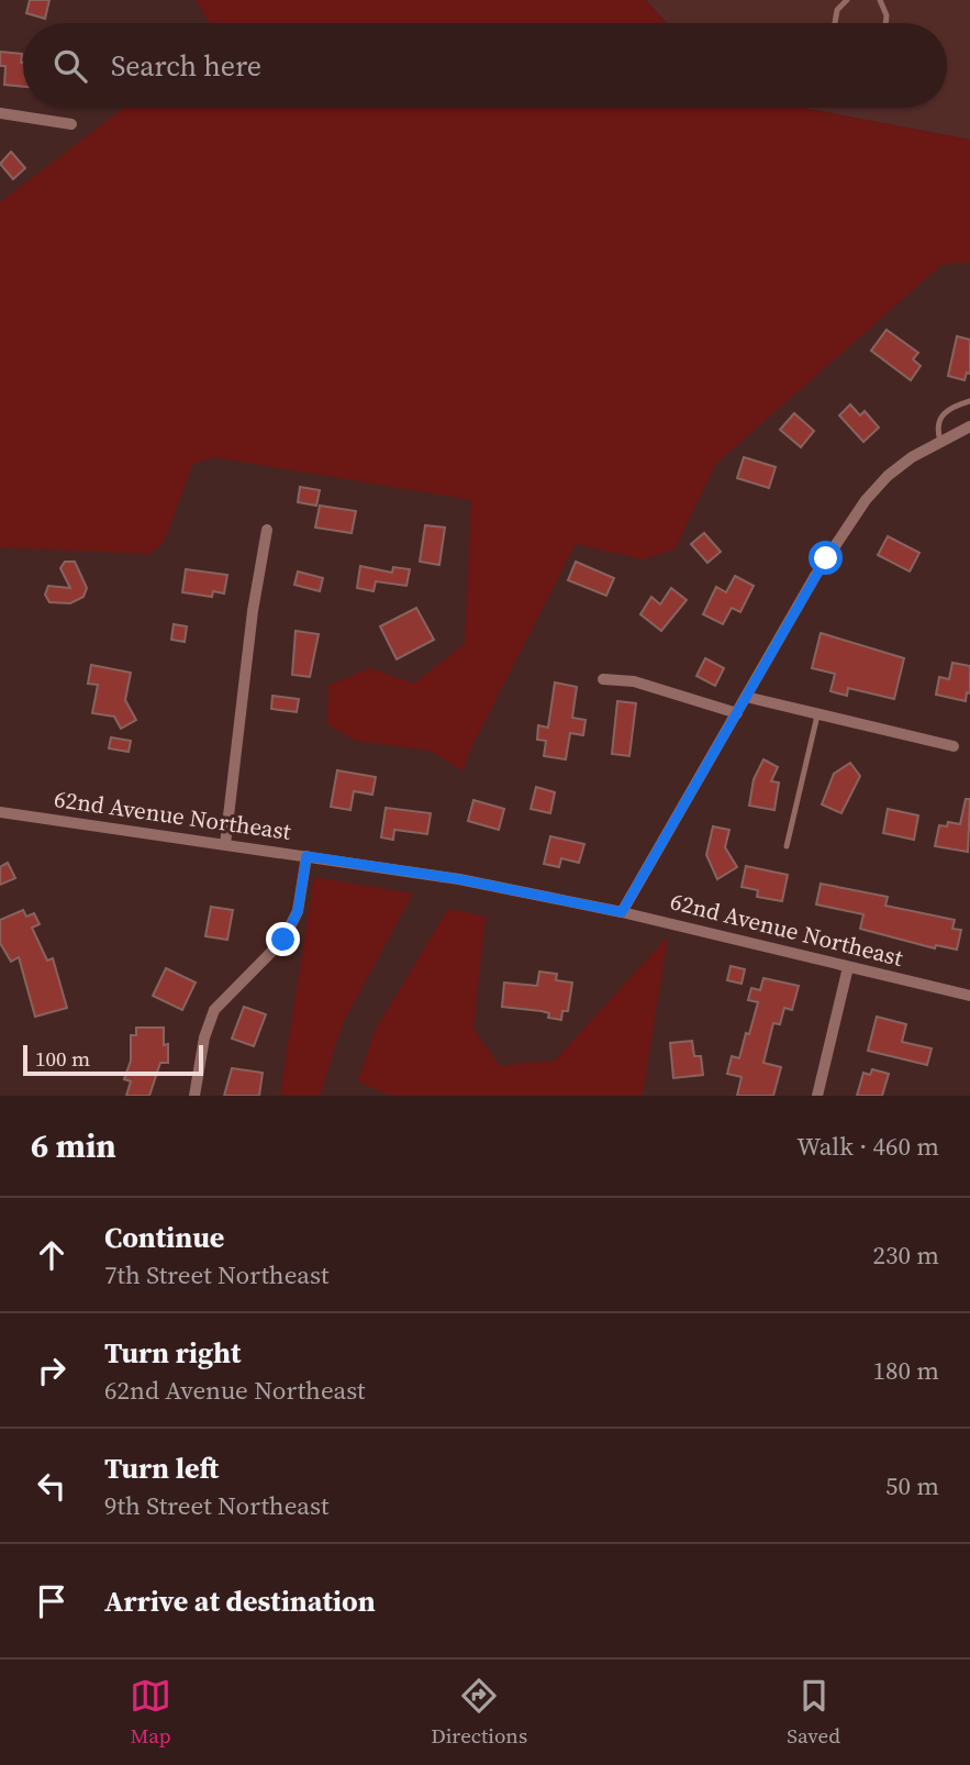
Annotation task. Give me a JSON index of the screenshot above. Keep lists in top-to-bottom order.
{
  "streets": {
    "street": ["62nd Avenue Northeast"]
  },
  "scale_bar": "100 m",
  "page": {
    "search": "Search here",
    "scale": "100 m",
    "heading": ["6 min", "Walk · 460 m"],
    "list": [
      ["Continue", "7th Street Northeast", "230 m"],
      ["Turn right", "62nd Avenue Northeast", "180 m"],
      ["Turn left", "9th Street Northeast", "50 m"],
      "Arrive at destination"
    ],
    "nav": ["Map", "Directions", "Saved"]
  }
}
